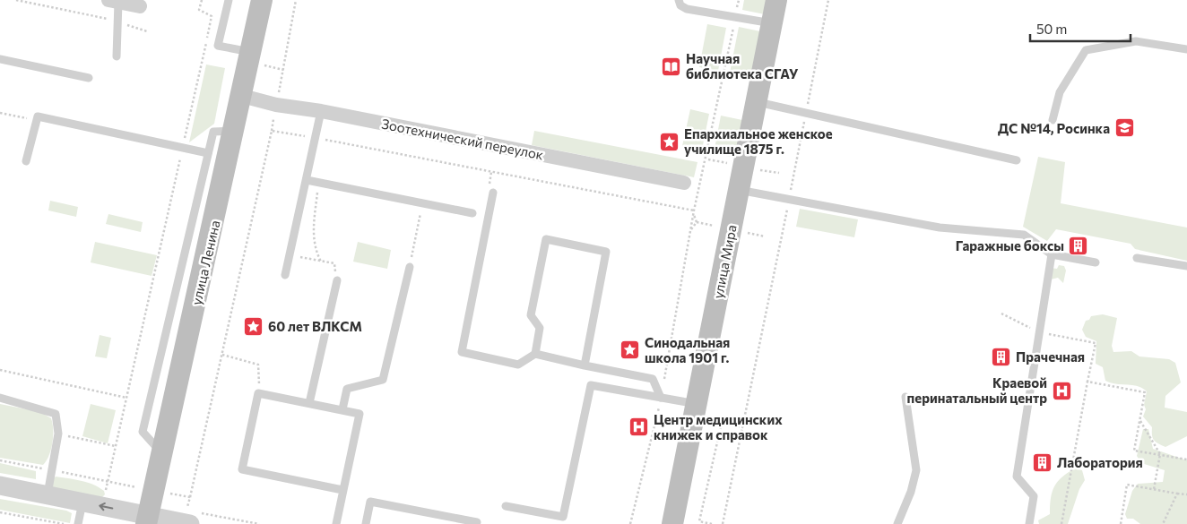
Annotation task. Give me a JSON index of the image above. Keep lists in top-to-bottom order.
{
  "streets": {
    "main road": ["улица Мира", "улица Ленина"],
    "street": ["Зоотехнический переулок"]
  },
  "crossings": [
    ["Зоотехнический переулок", "улица Ленина"]
  ],
  "places": {
    "library": ["Научная библиотека СГАУ"],
    "school or university": ["ДС №14, Росинка"],
    "place": ["Епархиальное женское училище 1875 г.", "60 лет ВЛКСМ", "Синодальная школа 1901 г."],
    "building": ["Гаражные боксы", "Прачечная", "Лаборатория"],
    "hospital": ["Краевой перинатальный центр", "Центр медицинских книжек и справок"]
  },
  "scale_bar": "50 m"
}
